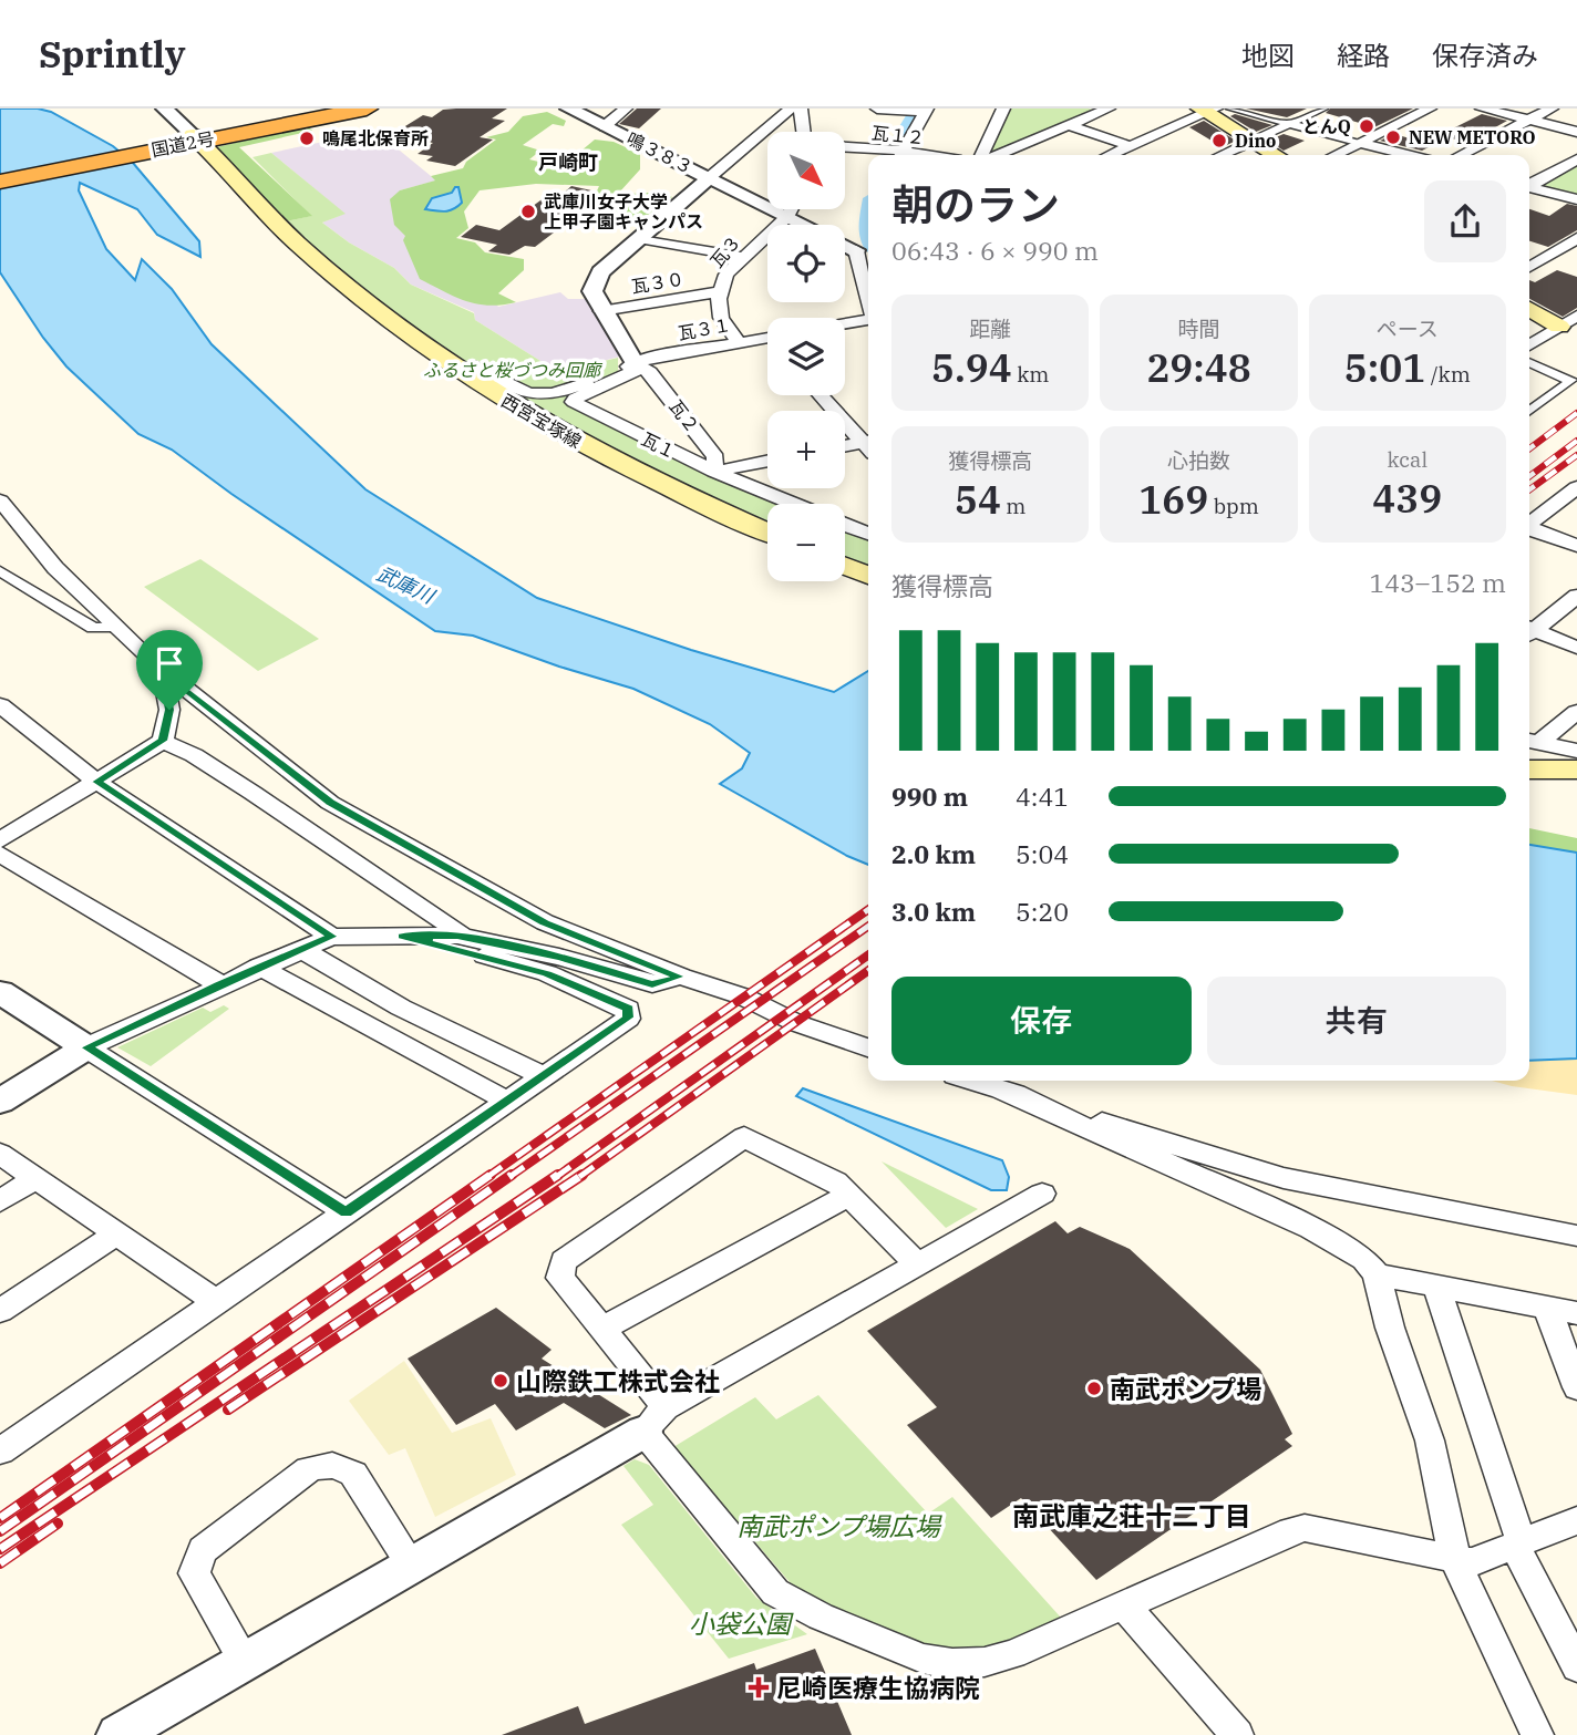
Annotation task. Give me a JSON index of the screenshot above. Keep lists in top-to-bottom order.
{
  "streets": {
    "highway": ["国道2号"],
    "main road": ["西宮宝塚線"],
    "street": [
      "瓦１２",
      "鳴３８３",
      "瓦３",
      "瓦３０",
      "瓦３１",
      "瓦２",
      "瓦１"
    ]
  },
  "crossings": [
    ["国道2号", "西宮宝塚線"],
    ["鳴３８３", "瓦３"],
    ["瓦３", "瓦３０"],
    ["瓦３", "瓦３１"],
    ["瓦３１", "瓦２"],
    ["瓦３１", "瓦１"],
    ["瓦２", "瓦１"]
  ],
  "districts": ["戸崎町", "南武庫之荘十二丁目"],
  "water": ["武庫川"],
  "parks": ["ふるさと桜づつみ回廊", "南武ポンプ場広場", "小袋公園"],
  "places": {
    "other": [
      "とんQ",
      "NEW METORO",
      "鳴尾北保育所",
      "Dino",
      "武庫川女子大学 上甲子園キャンパス",
      "山際鉄工株式会社",
      "南武ポンプ場"
    ],
    "health": ["尼崎医療生協病院"]
  },
  "north": "bottom right",
  "page": {
    "header": "Sprintly",
    "nav": ["地図", "経路", "保存済み"],
    "map_buttons": ["+", "−"],
    "heading": ["朝のラン", "06:43 · 6 × 990 m"],
    "stats": [
      ["距離", "5.94 km"],
      ["時間", "29:48"],
      ["ペース", "5:01 /km"],
      ["獲得標高", "54 m"],
      ["心拍数", "169 bpm"],
      ["kcal", "439"]
    ],
    "chart": ["獲得標高", "143–152 m"],
    "list": [
      {
        "name": "990 m",
        "note": "4:41"
      },
      {
        "name": "2.0 km",
        "note": "5:04"
      },
      {
        "name": "3.0 km",
        "note": "5:20"
      }
    ],
    "buttons": ["保存", "共有"]
  }
}
